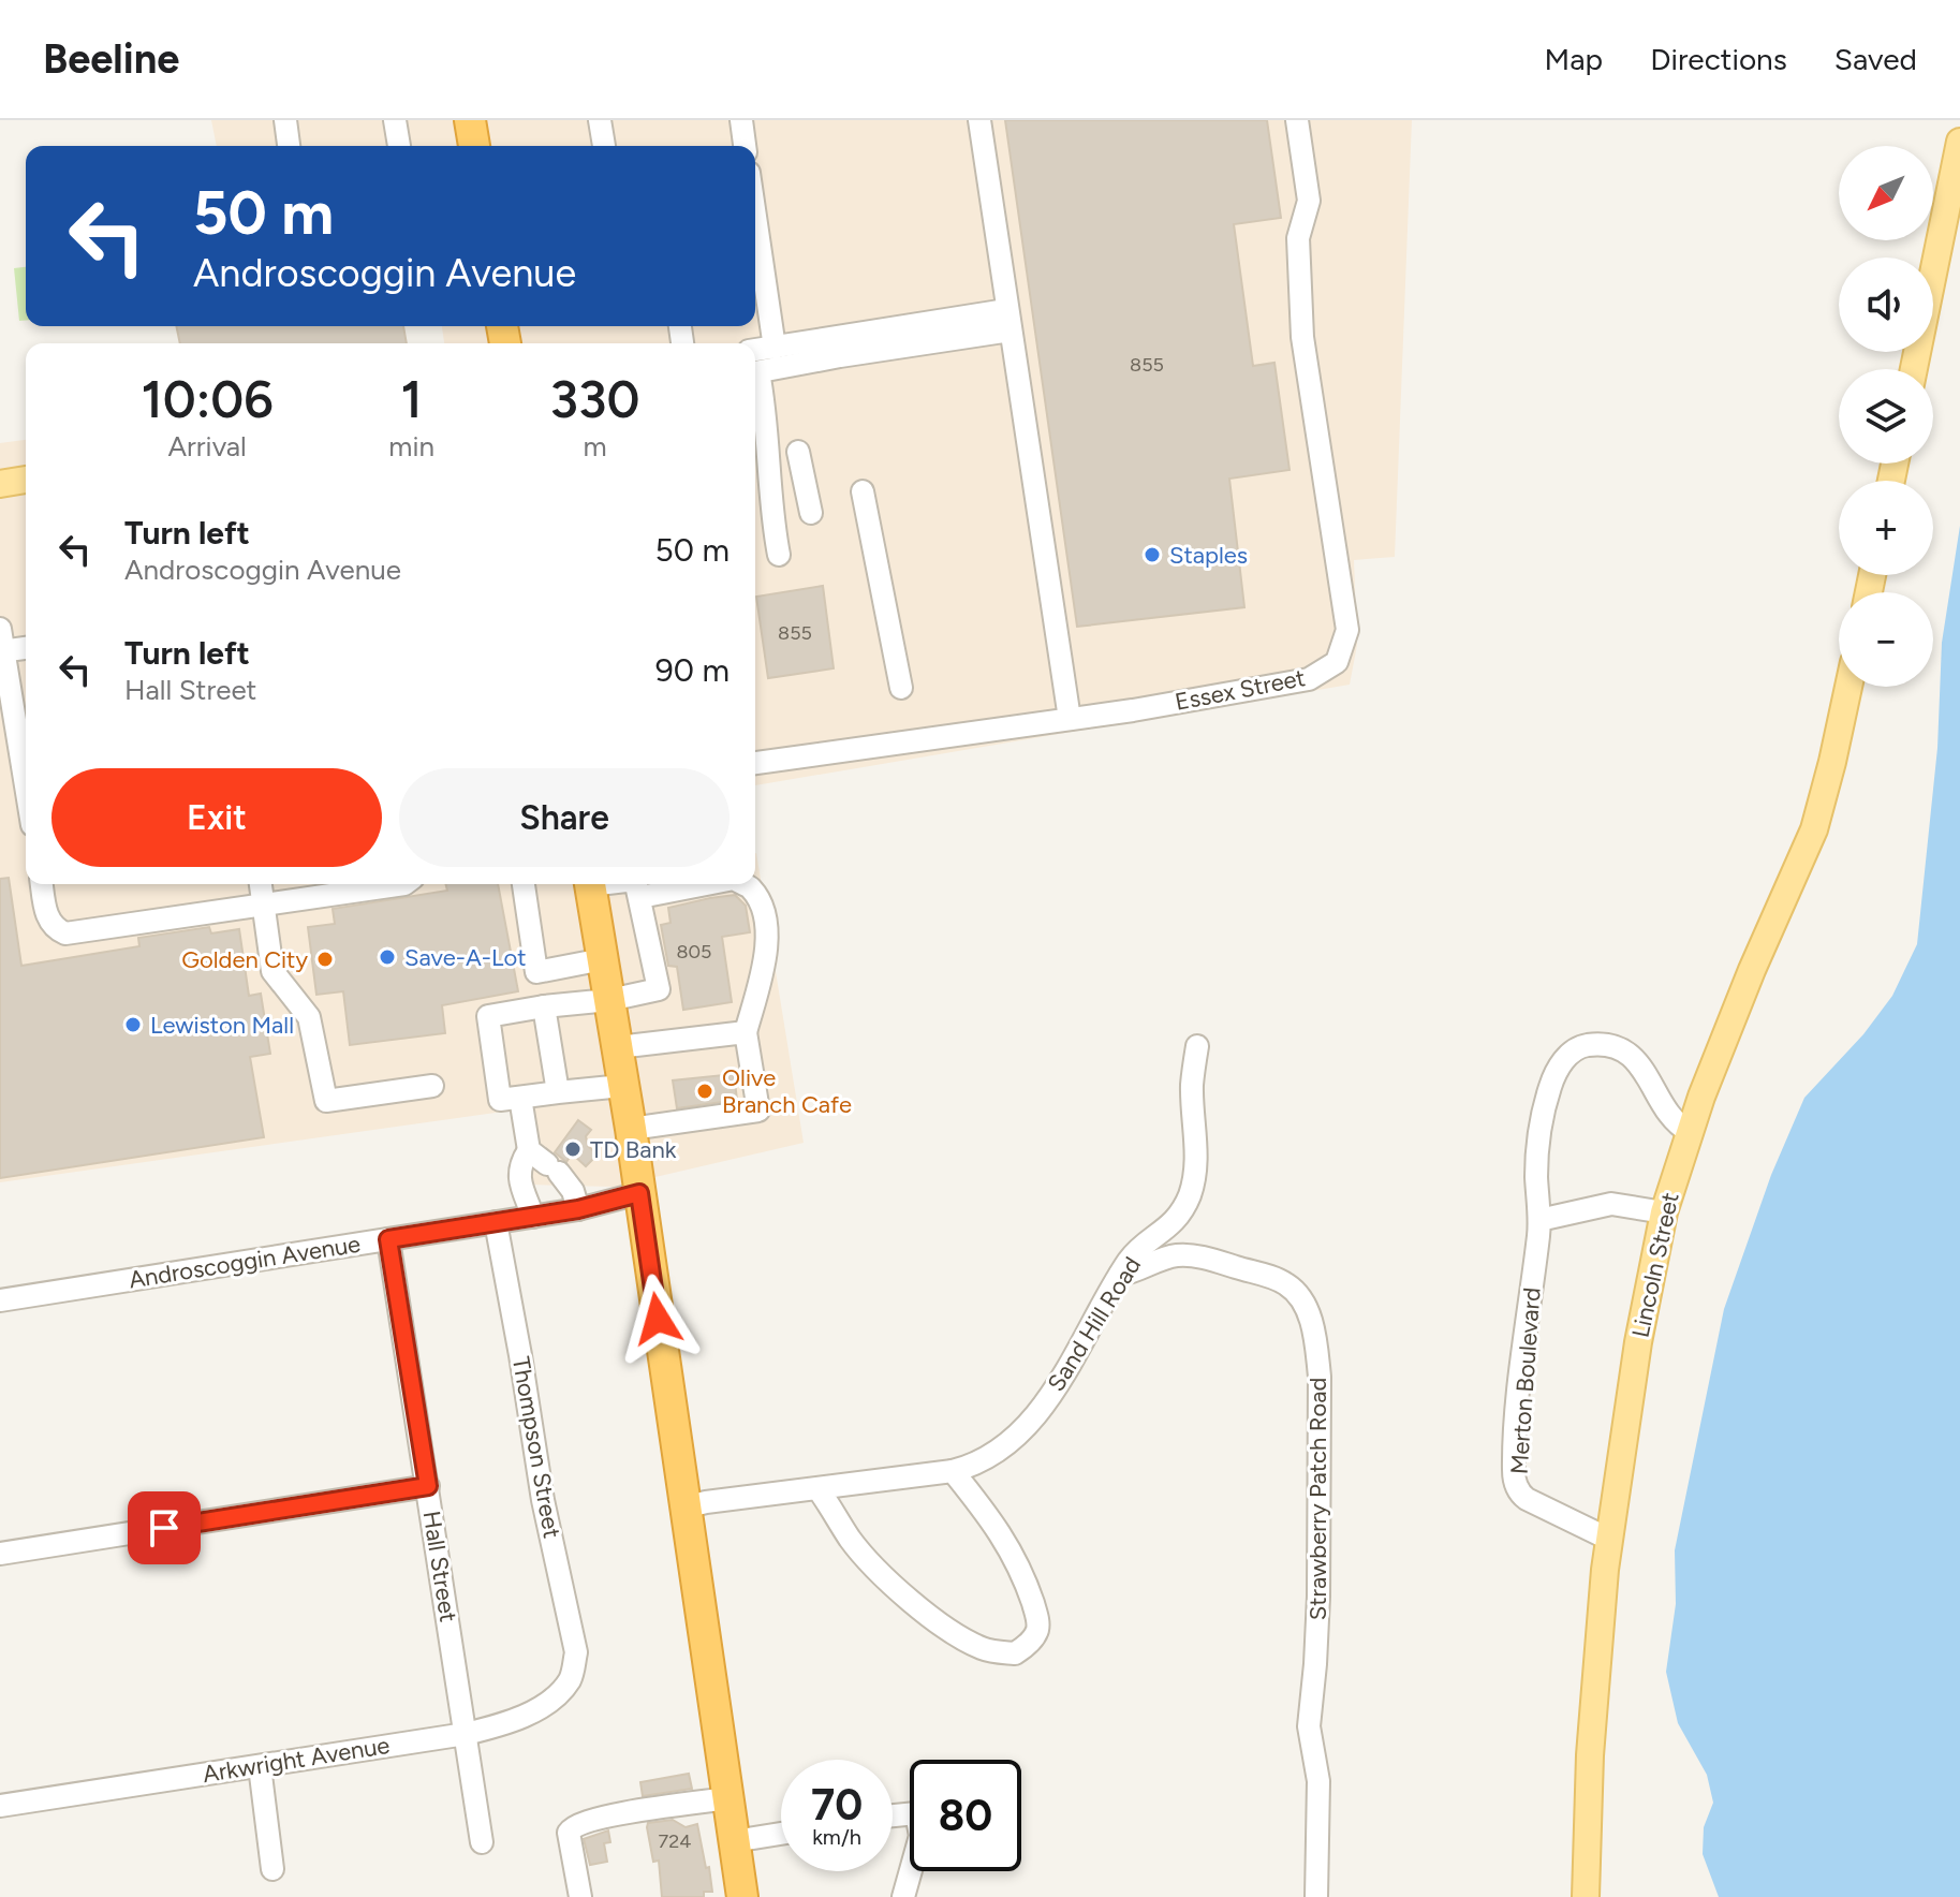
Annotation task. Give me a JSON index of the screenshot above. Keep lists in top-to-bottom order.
{
  "streets": {
    "main road": ["Lincoln Street"],
    "street": [
      "Essex Street",
      "Androscoggin Avenue",
      "Sand Hill Road",
      "Merton Boulevard",
      "Thompson Street",
      "Strawberry Patch Road",
      "Hall Street",
      "Arkwright Avenue"
    ]
  },
  "crossings": [
    ["Androscoggin Avenue", "Thompson Street"],
    ["Androscoggin Avenue", "Hall Street"],
    ["Lincoln Street", "Merton Boulevard"],
    ["Sand Hill Road", "Strawberry Patch Road"],
    ["Thompson Street", "Arkwright Avenue"],
    ["Hall Street", "Arkwright Avenue"]
  ],
  "places": [
    "Staples",
    "Save-A-Lot",
    "Golden City",
    "Lewiston Mall",
    "Olive Branch Cafe",
    "TD Bank"
  ],
  "house_numbers": [
    "855",
    "855",
    "805",
    "724"
  ],
  "north": "bottom left",
  "page": {
    "header": "Beeline",
    "nav": ["Map", "Directions", "Saved"],
    "map_buttons": ["+", "−"],
    "turn": ["50 m", "Androscoggin Avenue"],
    "eta": [
      "10:06",
      "Arrival",
      "1",
      "min",
      "330",
      "m"
    ],
    "list": [
      {
        "name": "Turn left",
        "note": "Androscoggin Avenue",
        "value": "50 m"
      },
      {
        "name": "Turn left",
        "note": "Hall Street",
        "value": "90 m"
      }
    ],
    "buttons": ["Exit", "Share"],
    "speed": "70 km/h",
    "limit": "80"
  }
}
